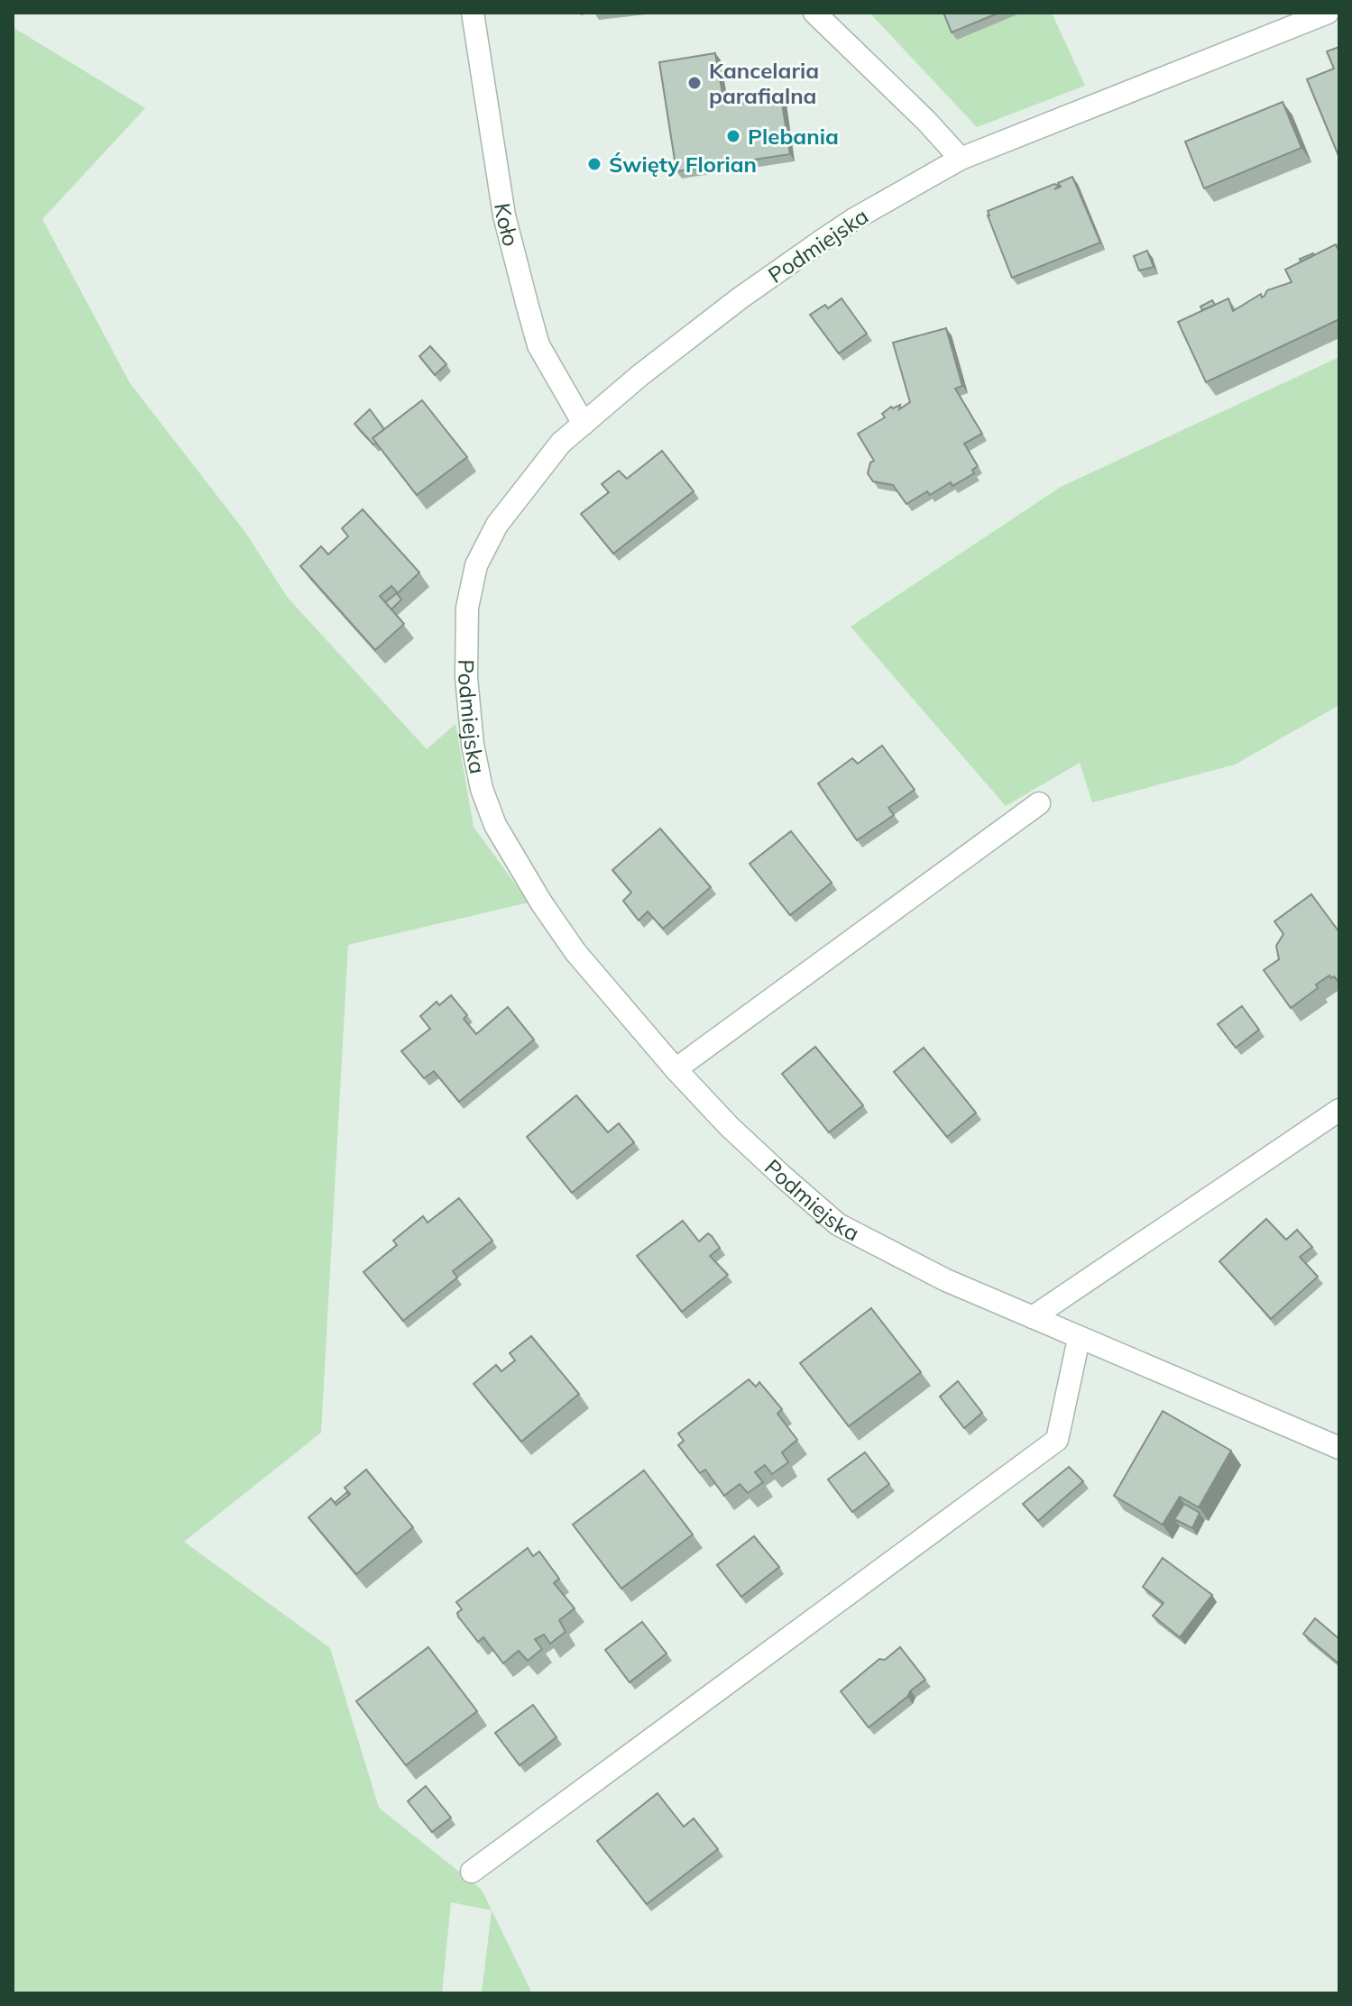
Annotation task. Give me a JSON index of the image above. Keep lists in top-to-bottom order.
{
  "streets": {
    "street": ["Koło", "Podmiejska"]
  },
  "crossings": [
    ["Koło", "Podmiejska"]
  ],
  "places": ["Kancelaria parafialna", "Plebania", "Święty Florian"]
}
